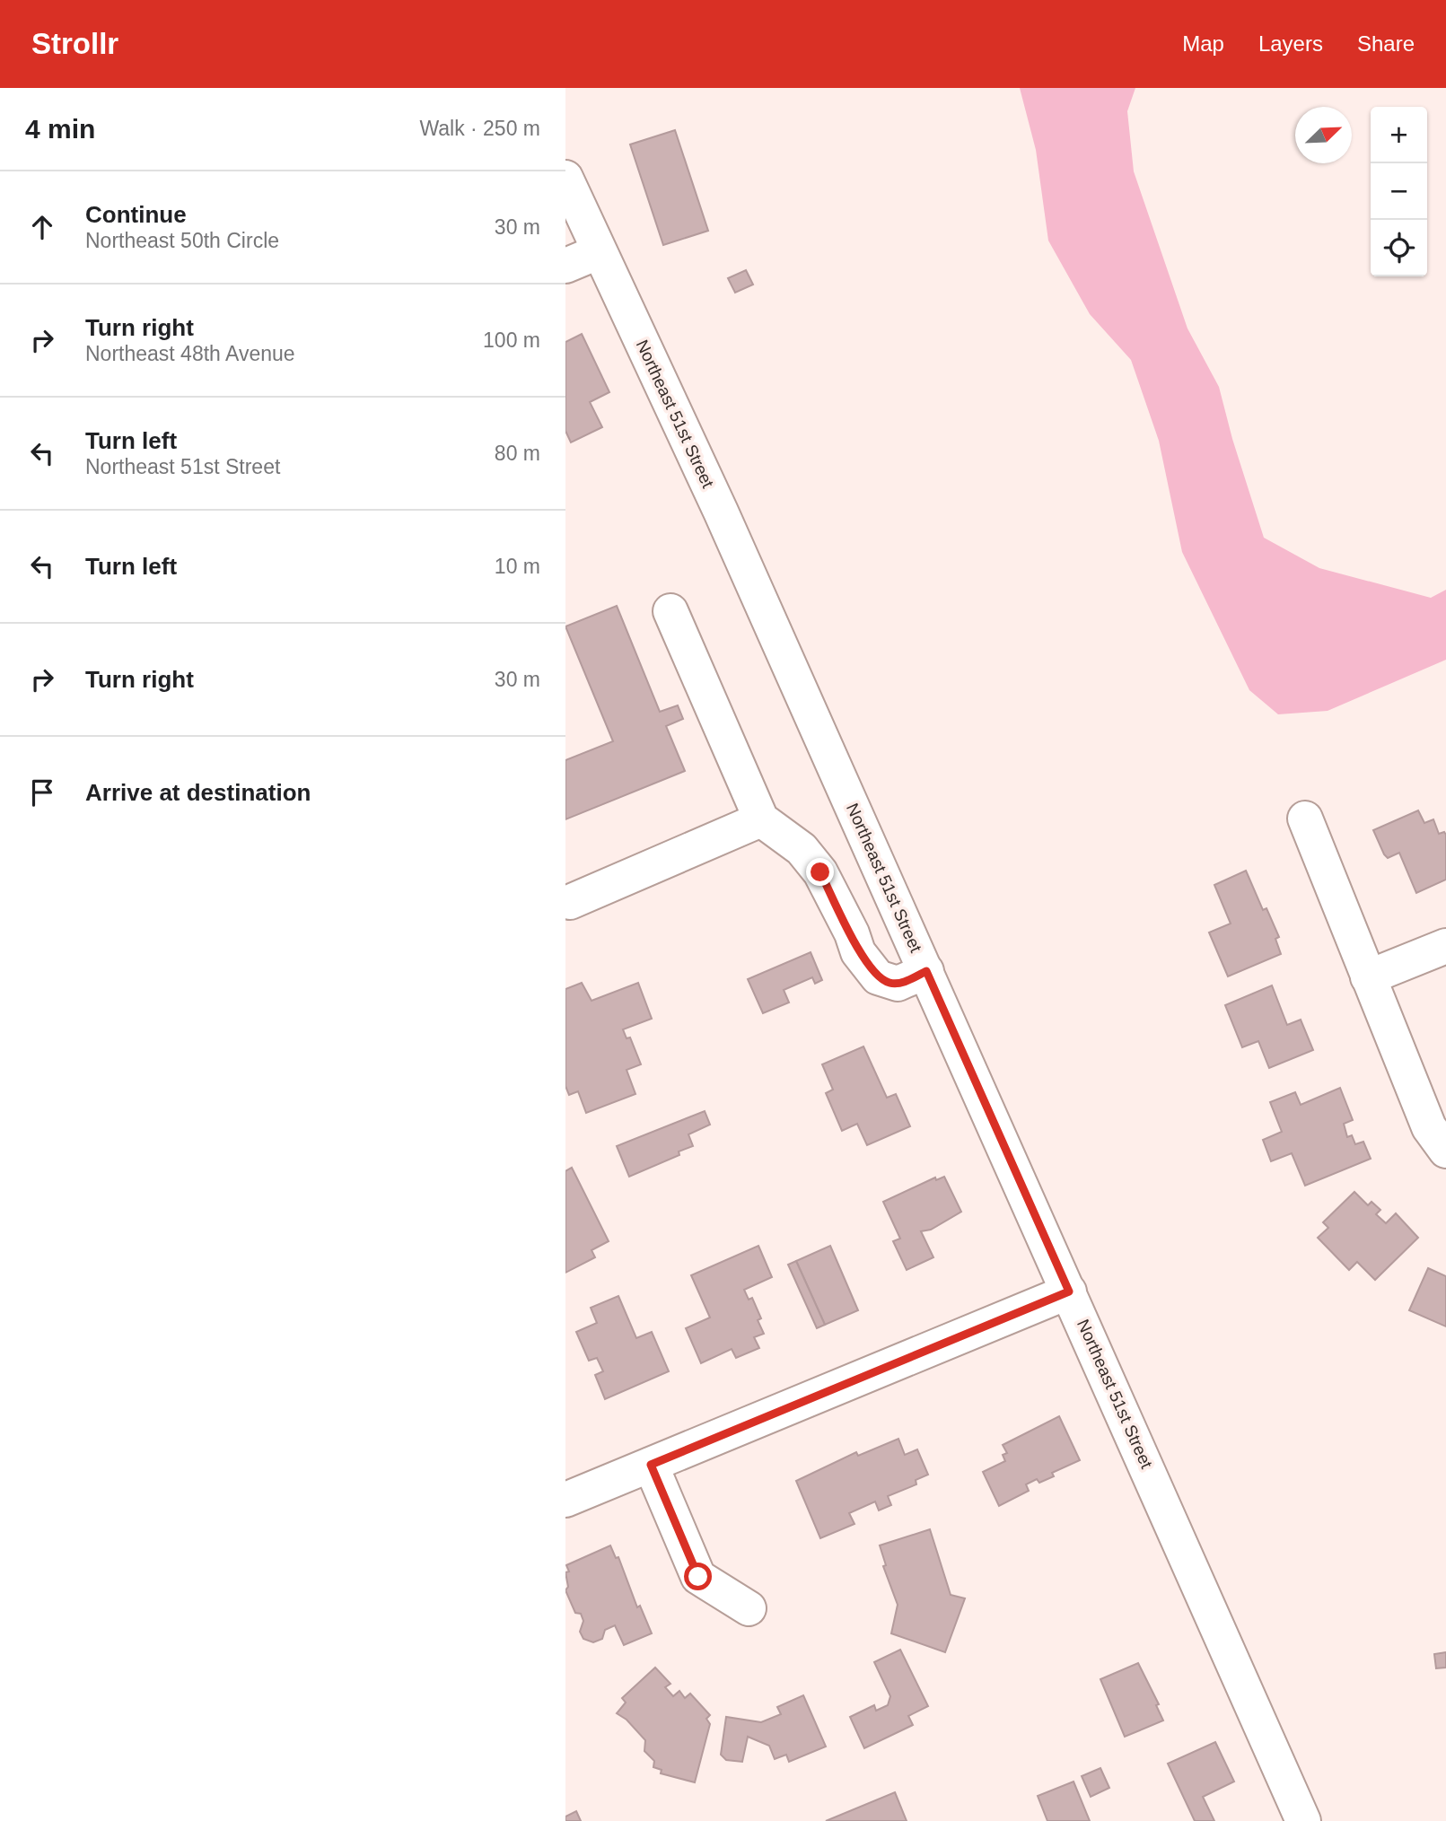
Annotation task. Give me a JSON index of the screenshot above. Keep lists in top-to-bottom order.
{
  "streets": {
    "street": ["Northeast 51st Street"]
  },
  "north": "top right",
  "page": {
    "header": "Strollr",
    "nav": ["Map", "Layers", "Share"],
    "heading": ["4 min", "Walk · 250 m"],
    "map_buttons": ["+", "−"],
    "list": [
      ["Continue", "Northeast 50th Circle", "30 m"],
      ["Turn right", "Northeast 48th Avenue", "100 m"],
      ["Turn left", "Northeast 51st Street", "80 m"],
      ["Turn left", "10 m"],
      ["Turn right", "30 m"],
      "Arrive at destination"
    ]
  }
}
